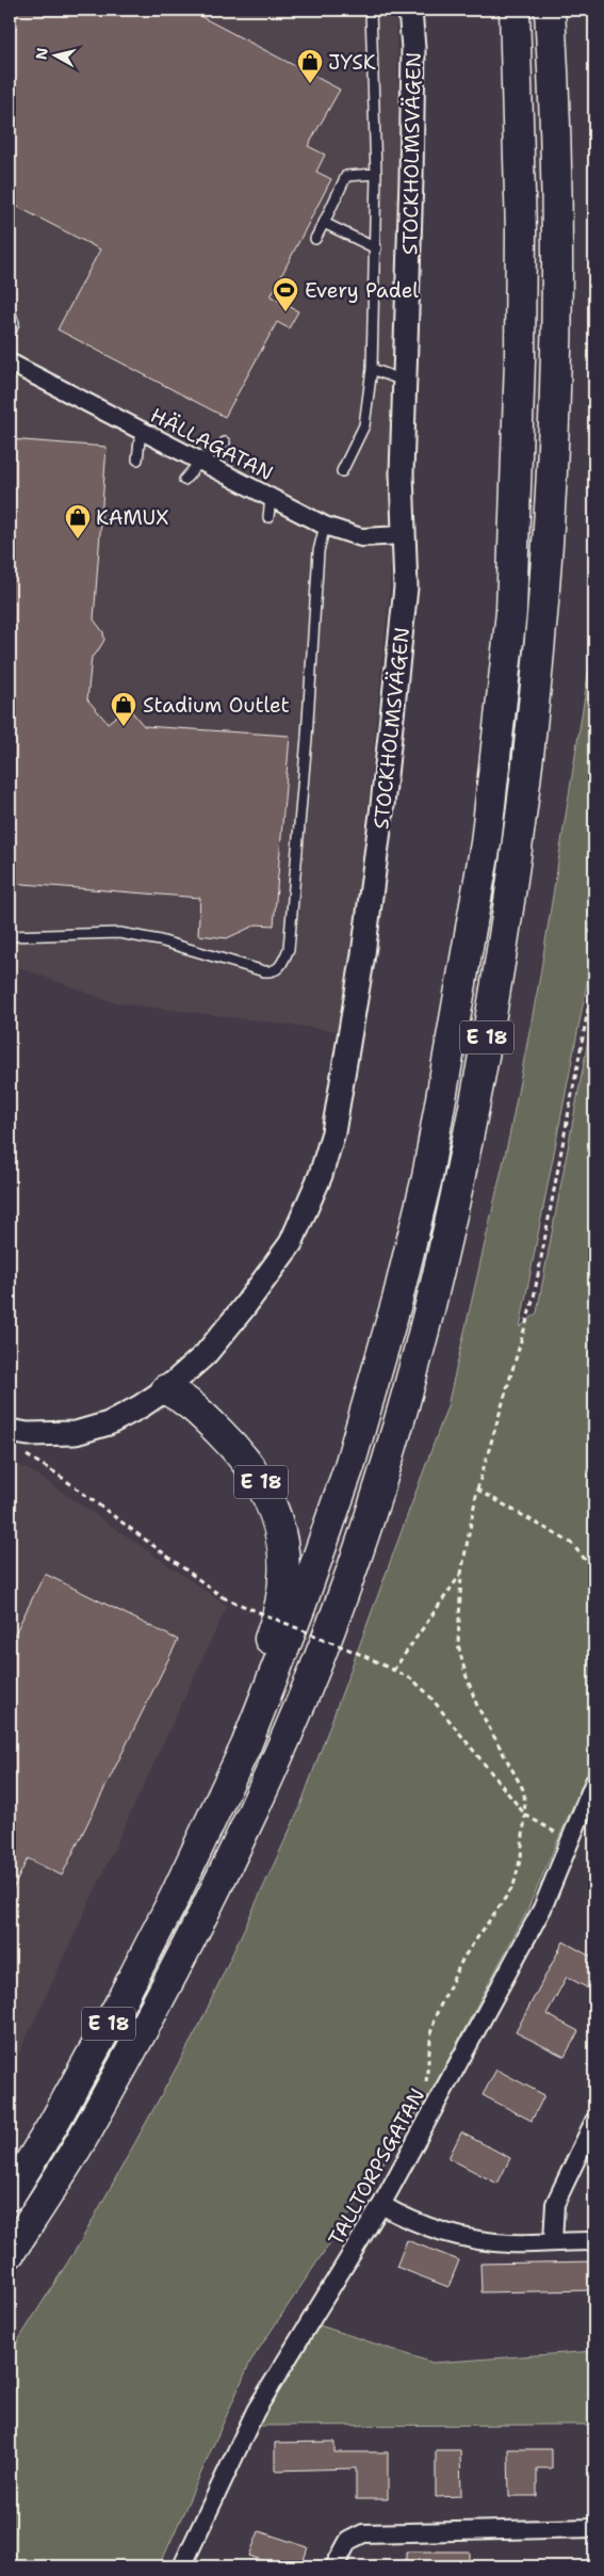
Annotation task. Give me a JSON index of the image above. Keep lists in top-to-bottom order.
{
  "streets": {
    "highway": ["E 18"],
    "street": ["STOCKHOLMSVÄGEN", "HÄLLAGATAN", "TALLTORPSGATAN"]
  },
  "crossings": [
    ["STOCKHOLMSVÄGEN", "HÄLLAGATAN"],
    ["STOCKHOLMSVÄGEN", "E 18"]
  ],
  "places": {
    "shop": ["JYSK", "KAMUX", "Stadium Outlet"],
    "sports": ["Every Padel"]
  },
  "north": "left"
}
